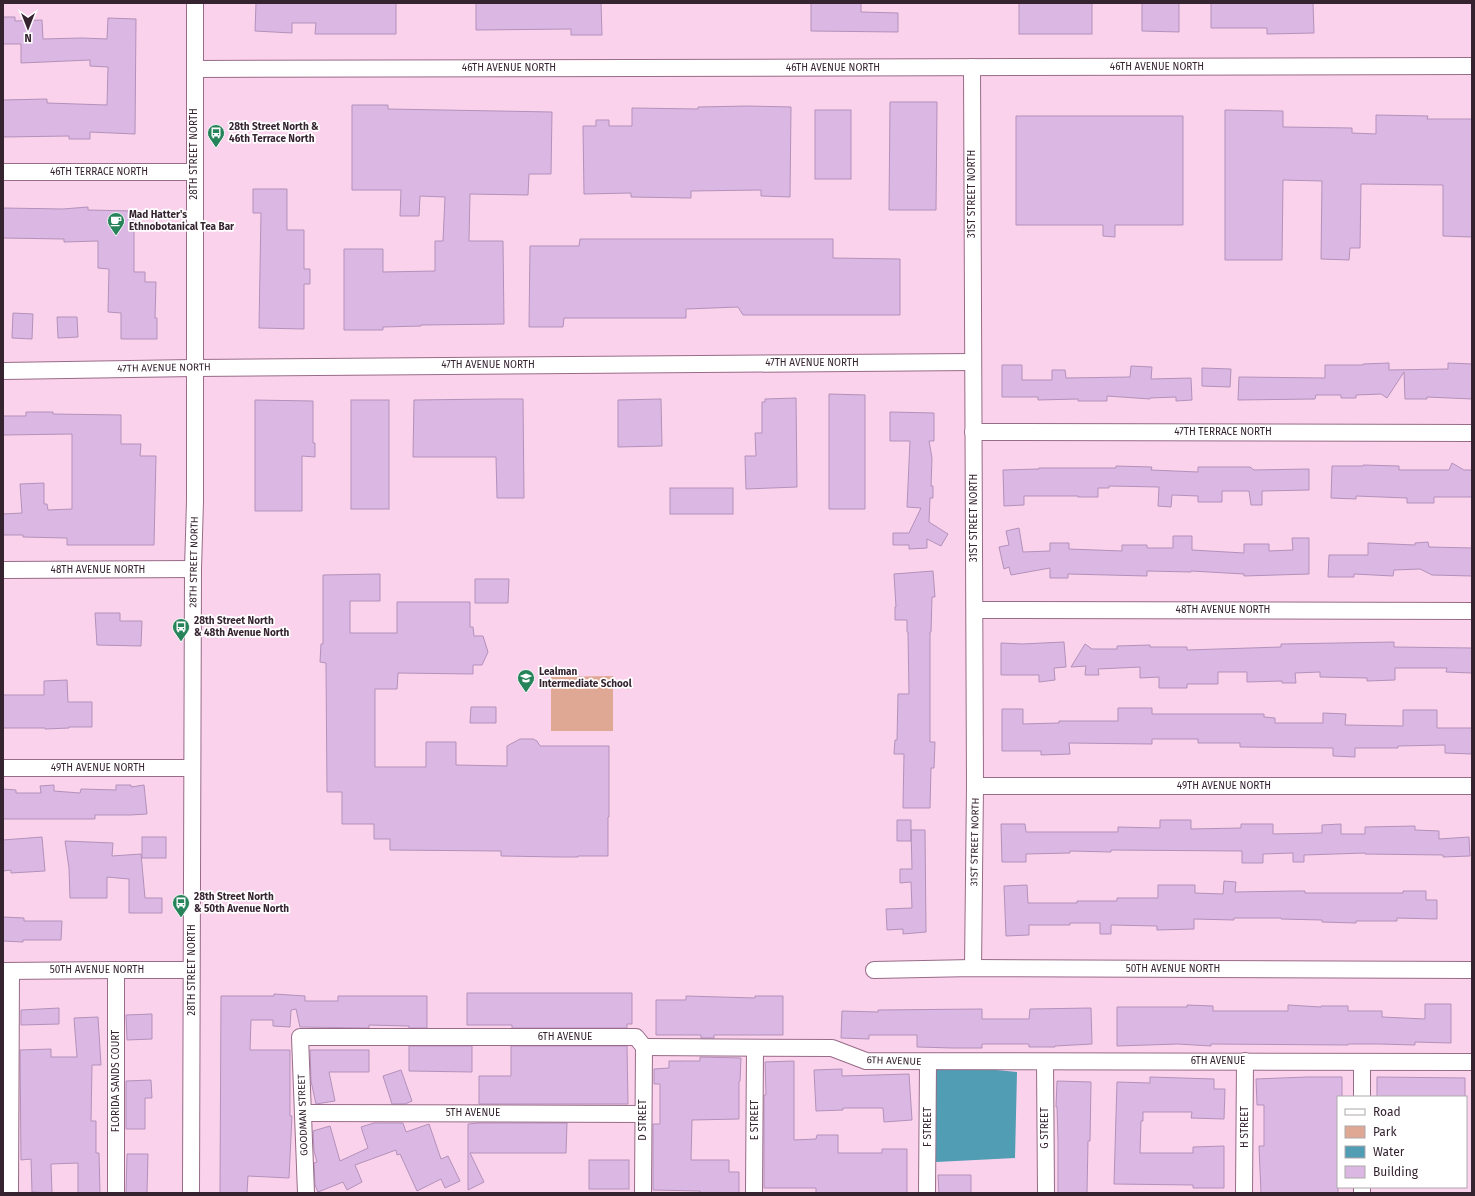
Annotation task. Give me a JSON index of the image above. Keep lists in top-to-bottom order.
{
  "streets": {
    "street": [
      "46TH AVENUE NORTH",
      "28TH STREET NORTH",
      "46TH TERRACE NORTH",
      "31ST STREET NORTH",
      "47TH AVENUE NORTH",
      "47TH TERRACE NORTH",
      "48TH AVENUE NORTH",
      "49TH AVENUE NORTH",
      "50TH AVENUE NORTH",
      "6TH AVENUE",
      "FLORIDA SANDS COURT",
      "5TH AVENUE",
      "GOODMAN STREET",
      "D STREET",
      "E STREET",
      "F STREET",
      "H STREET",
      "G STREET"
    ]
  },
  "crossings": [
    ["46TH AVENUE NORTH", "28TH STREET NORTH"],
    ["46TH AVENUE NORTH", "31ST STREET NORTH"],
    ["28TH STREET NORTH", "46TH TERRACE NORTH"],
    ["28TH STREET NORTH", "47TH AVENUE NORTH"],
    ["28TH STREET NORTH", "48TH AVENUE NORTH"],
    ["28TH STREET NORTH", "49TH AVENUE NORTH"],
    ["28TH STREET NORTH", "50TH AVENUE NORTH"],
    ["31ST STREET NORTH", "47TH AVENUE NORTH"],
    ["31ST STREET NORTH", "47TH TERRACE NORTH"],
    ["31ST STREET NORTH", "48TH AVENUE NORTH"],
    ["31ST STREET NORTH", "49TH AVENUE NORTH"],
    ["31ST STREET NORTH", "50TH AVENUE NORTH"],
    ["50TH AVENUE NORTH", "FLORIDA SANDS COURT"],
    ["6TH AVENUE", "GOODMAN STREET"],
    ["6TH AVENUE", "D STREET"],
    ["6TH AVENUE", "E STREET"],
    ["6TH AVENUE", "F STREET"],
    ["6TH AVENUE", "H STREET"],
    ["6TH AVENUE", "G STREET"],
    ["5TH AVENUE", "GOODMAN STREET"],
    ["5TH AVENUE", "D STREET"]
  ],
  "places": {
    "bus stop": ["28th Street North & 46th Terrace North", "28th Street North & 48th Avenue North", "28th Street North & 50th Avenue North"],
    "cafe": ["Mad Hatter's Ethnobotanical Tea Bar"],
    "school or university": ["Lealman Intermediate School"]
  },
  "legend": [
    "Road",
    "Park",
    "Water",
    "Building"
  ],
  "north": "bottom"
}
